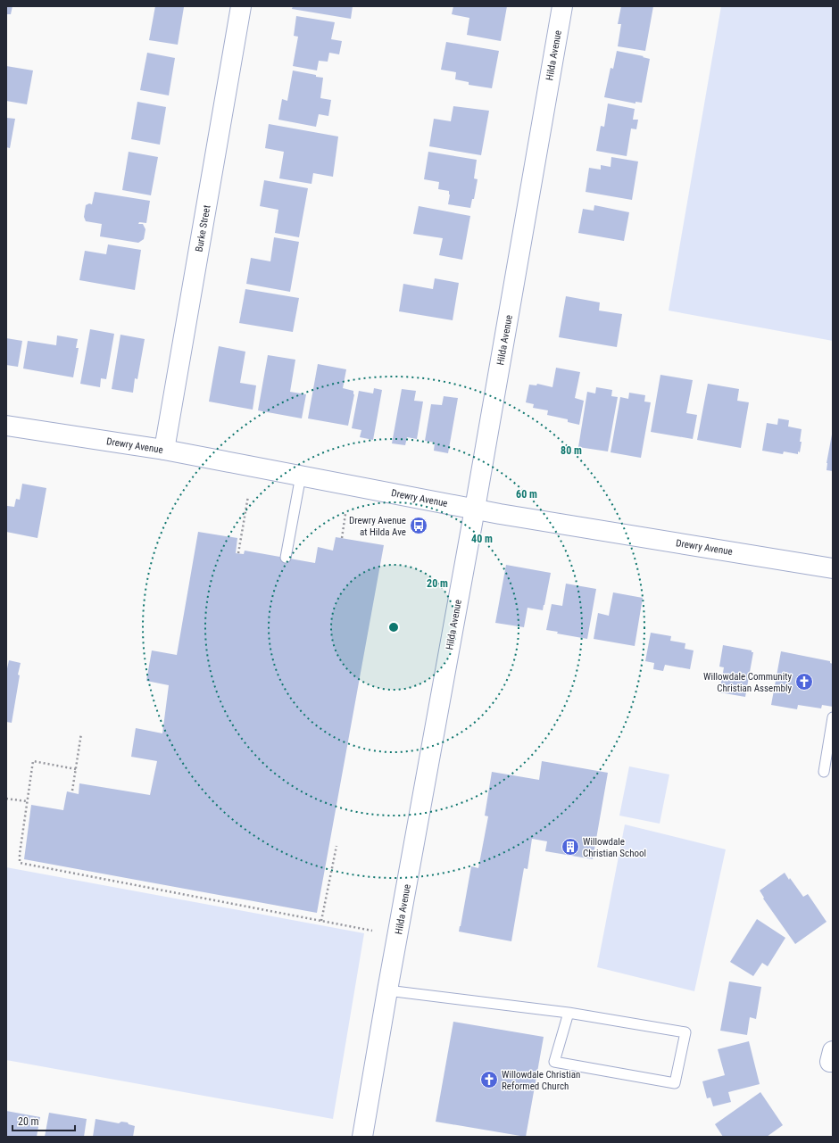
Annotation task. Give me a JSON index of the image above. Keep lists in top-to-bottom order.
{
  "streets": {
    "street": ["Hilda Avenue", "Burke Street", "Drewry Avenue"]
  },
  "crossings": [
    ["Hilda Avenue", "Drewry Avenue"],
    ["Burke Street", "Drewry Avenue"]
  ],
  "places": {
    "bus stop": ["Drewry Avenue at Hilda Ave"],
    "church": ["Willowdale Community Christian Assembly", "Willowdale Christian Reformed Church"],
    "building": ["Willowdale Christian School"]
  },
  "scale_bar": "20 m",
  "rings": [
    "80 m",
    "60 m",
    "40 m",
    "20 m"
  ]
}
